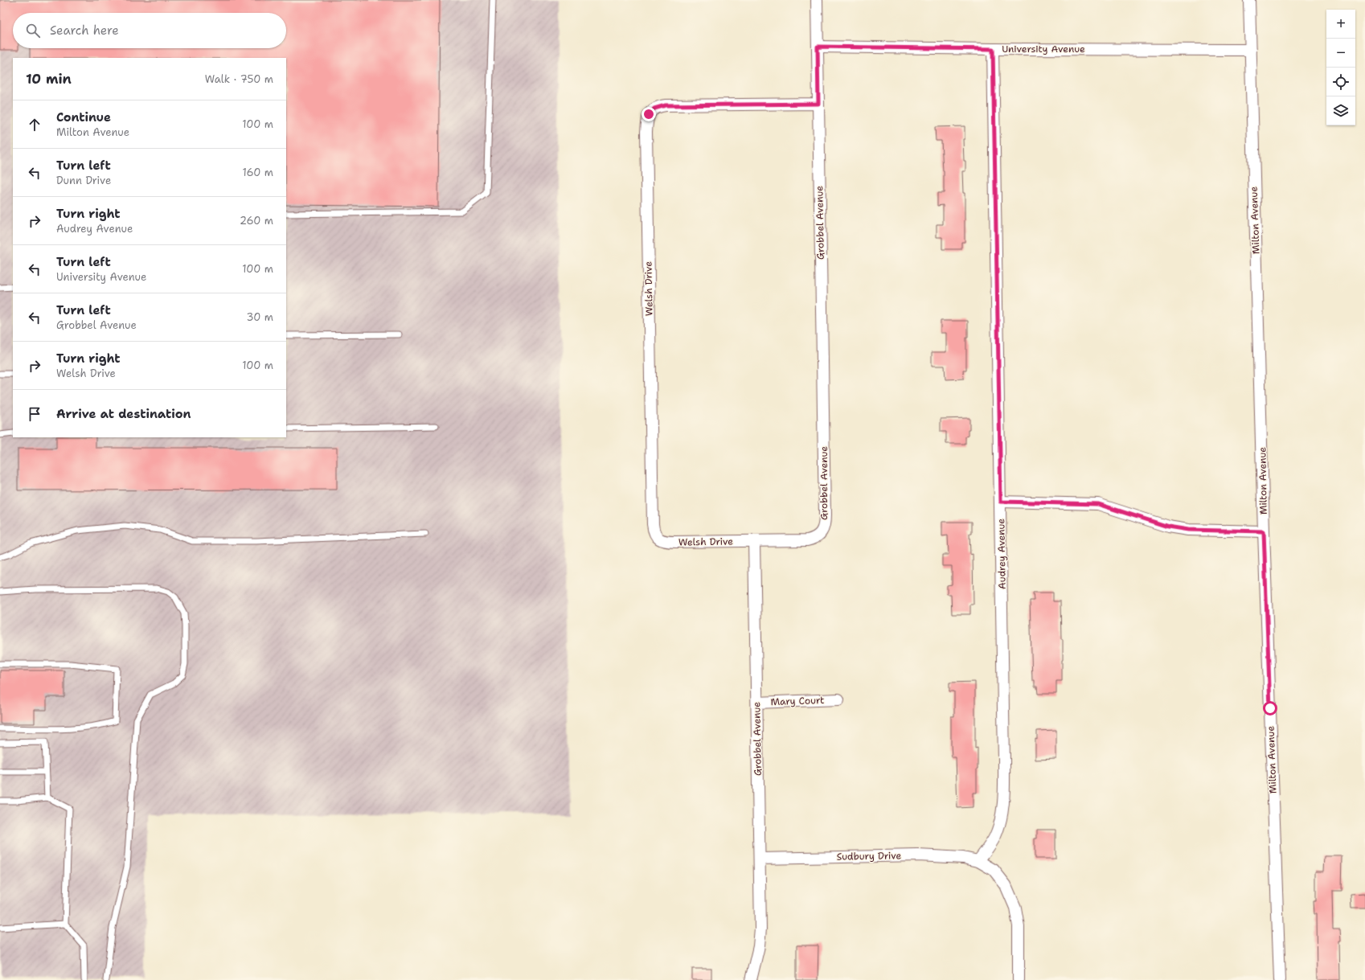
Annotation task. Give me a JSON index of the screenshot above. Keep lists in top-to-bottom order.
{
  "streets": {
    "street": [
      "University Avenue",
      "Milton Avenue",
      "Grobbel Avenue",
      "Welsh Drive",
      "Audrey Avenue",
      "Mary Court",
      "Sudbury Drive"
    ]
  },
  "crossings": [
    ["University Avenue", "Milton Avenue"],
    ["University Avenue", "Grobbel Avenue"],
    ["University Avenue", "Audrey Avenue"],
    ["Grobbel Avenue", "Welsh Drive"],
    ["Grobbel Avenue", "Mary Court"],
    ["Grobbel Avenue", "Sudbury Drive"],
    ["Audrey Avenue", "Sudbury Drive"]
  ],
  "page": {
    "map_buttons": ["+", "−"],
    "search": "Search here",
    "heading": ["10 min", "Walk · 750 m"],
    "list": [
      ["Continue", "Milton Avenue", "100 m"],
      ["Turn left", "Dunn Drive", "160 m"],
      ["Turn right", "Audrey Avenue", "260 m"],
      ["Turn left", "University Avenue", "100 m"],
      ["Turn left", "Grobbel Avenue", "30 m"],
      ["Turn right", "Welsh Drive", "100 m"],
      "Arrive at destination"
    ]
  }
}
